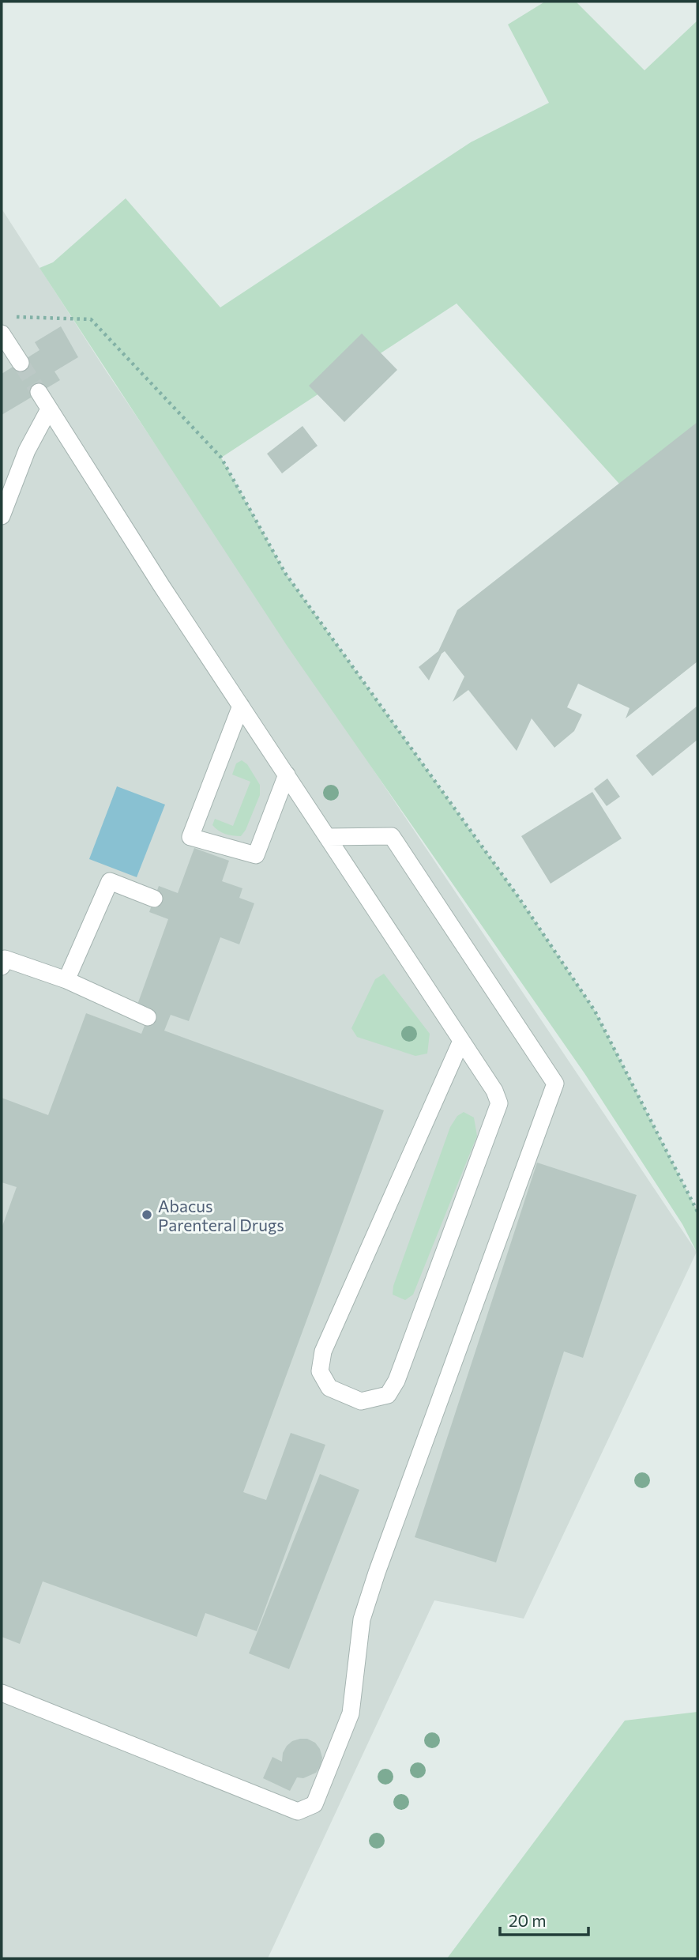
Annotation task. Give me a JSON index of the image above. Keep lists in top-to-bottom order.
{
  "places": ["Abacus Parenteral Drugs"],
  "scale_bar": "20 m"
}
